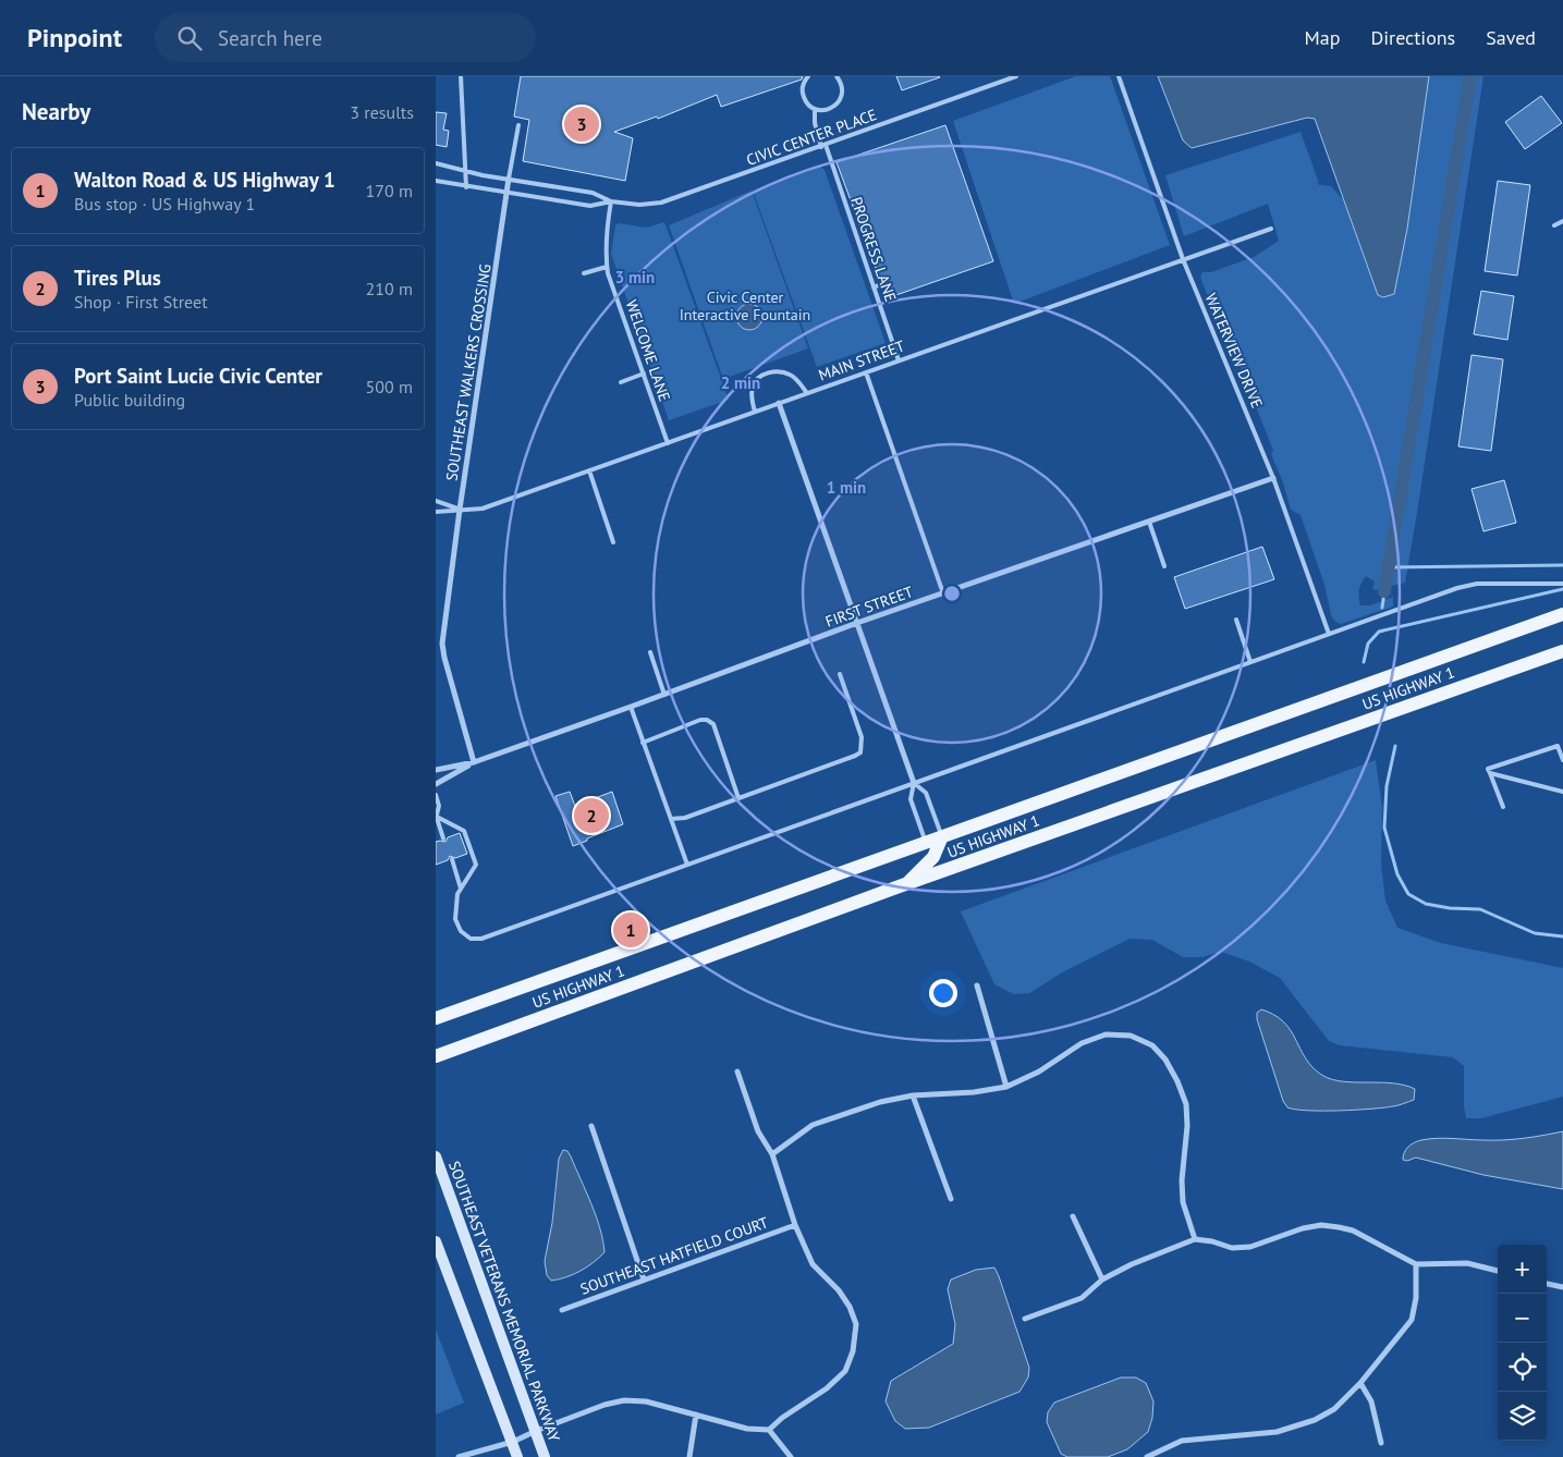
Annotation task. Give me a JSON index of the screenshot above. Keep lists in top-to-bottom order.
{
  "streets": {
    "main road": ["US HIGHWAY 1", "SOUTHEAST VETERANS MEMORIAL PARKWAY"],
    "street": ["SOUTHEAST WALKERS CROSSING", "FIRST STREET", "SOUTHEAST HATFIELD COURT"],
    "lane": [
      "CIVIC CENTER PLACE",
      "PROGRESS LANE",
      "WELCOME LANE",
      "WATERVIEW DRIVE",
      "MAIN STREET"
    ]
  },
  "crossings": [
    ["CIVIC CENTER PLACE", "PROGRESS LANE"],
    ["CIVIC CENTER PLACE", "WELCOME LANE"],
    ["CIVIC CENTER PLACE", "SOUTHEAST WALKERS CROSSING"],
    ["PROGRESS LANE", "MAIN STREET"],
    ["WELCOME LANE", "MAIN STREET"],
    ["WATERVIEW DRIVE", "MAIN STREET"],
    ["WATERVIEW DRIVE", "FIRST STREET"],
    ["MAIN STREET", "SOUTHEAST WALKERS CROSSING"],
    ["SOUTHEAST WALKERS CROSSING", "FIRST STREET"]
  ],
  "parks": ["Civic Center Interactive Fountain"],
  "page": {
    "header": "Pinpoint",
    "search": "Search here",
    "nav": ["Map", "Directions", "Saved"],
    "heading": ["Nearby", "3 results"],
    "pins": ["3", "2", "1"],
    "list": [
      {
        "mark": "1",
        "name": "Walton Road & US Highway 1",
        "note": "Bus stop · US Highway 1",
        "value": "170 m"
      },
      {
        "mark": "2",
        "name": "Tires Plus",
        "note": "Shop · First Street",
        "value": "210 m"
      },
      {
        "mark": "3",
        "name": "Port Saint Lucie Civic Center",
        "note": "Public building",
        "value": "500 m"
      }
    ],
    "map_buttons": ["+", "−"]
  },
  "rings": ["3 min", "2 min", "1 min"]
}
